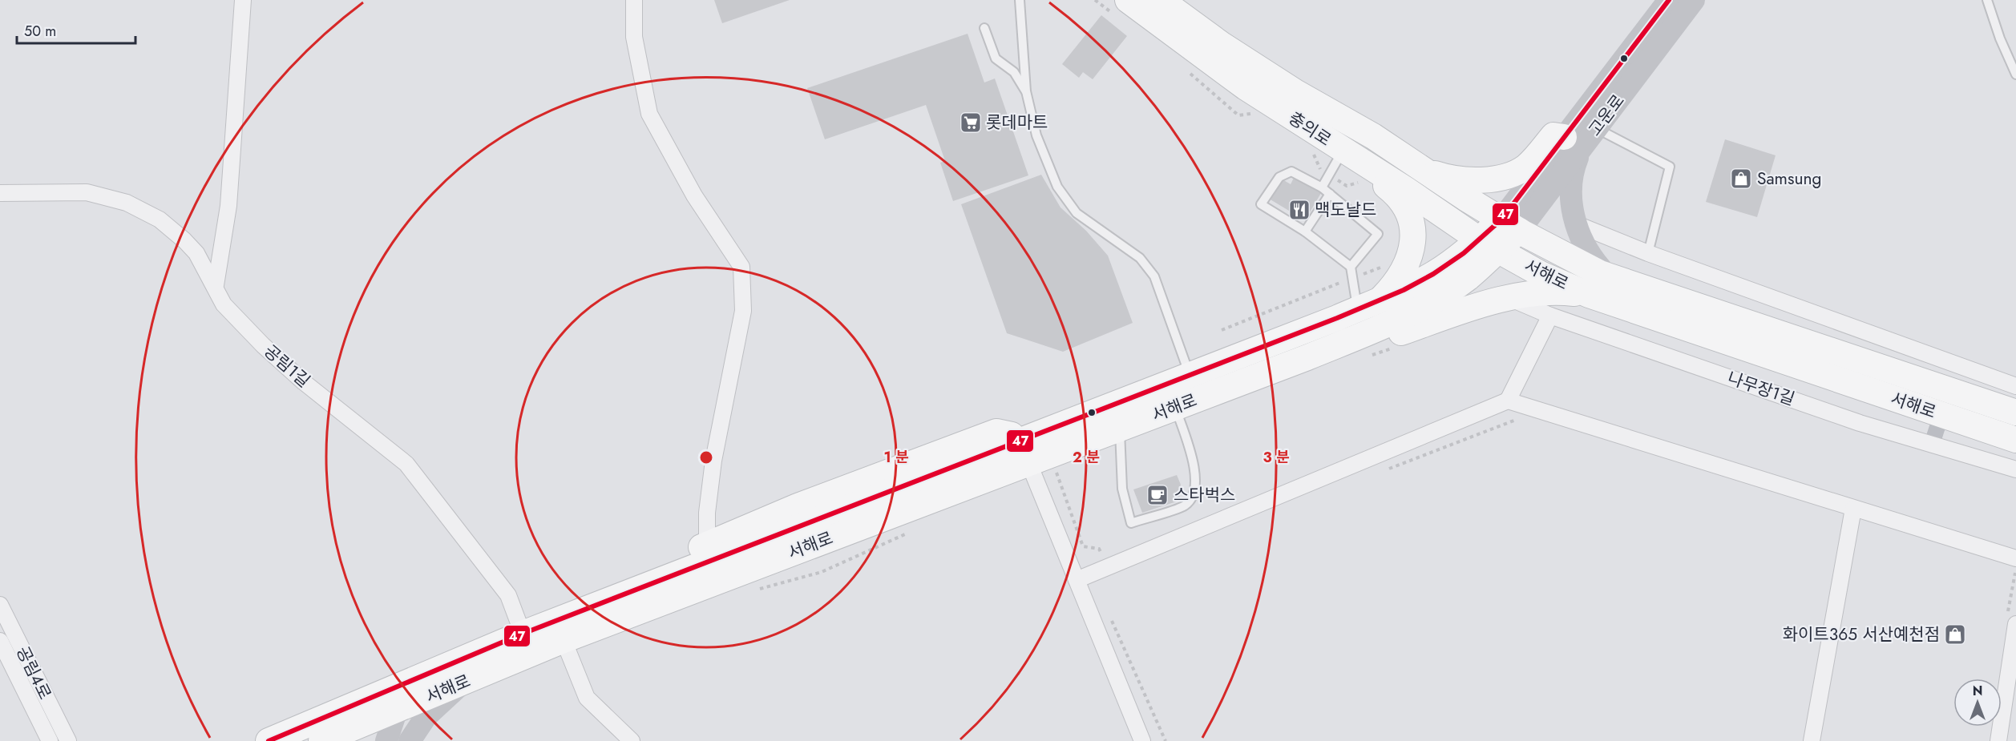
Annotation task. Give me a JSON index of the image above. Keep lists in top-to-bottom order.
{
  "streets": {
    "main road": ["고운로", "충의로", "서해로"],
    "street": ["공림1길", "나무장1길", "공림4로"]
  },
  "crossings": [
    ["고운로", "충의로"],
    ["고운로", "서해로"],
    ["충의로", "서해로"],
    ["서해로", "공림1길"]
  ],
  "places": {
    "supermarket": ["롯데마트"],
    "shop": ["Samsung", "화이트365 서산예천점"],
    "restaurant": ["맥도날드"],
    "cafe": ["스타벅스"]
  },
  "lines": ["transit line 47"],
  "scale_bar": "50 m",
  "north": "top",
  "rings": ["1 분", "2 분", "3 분"]
}
